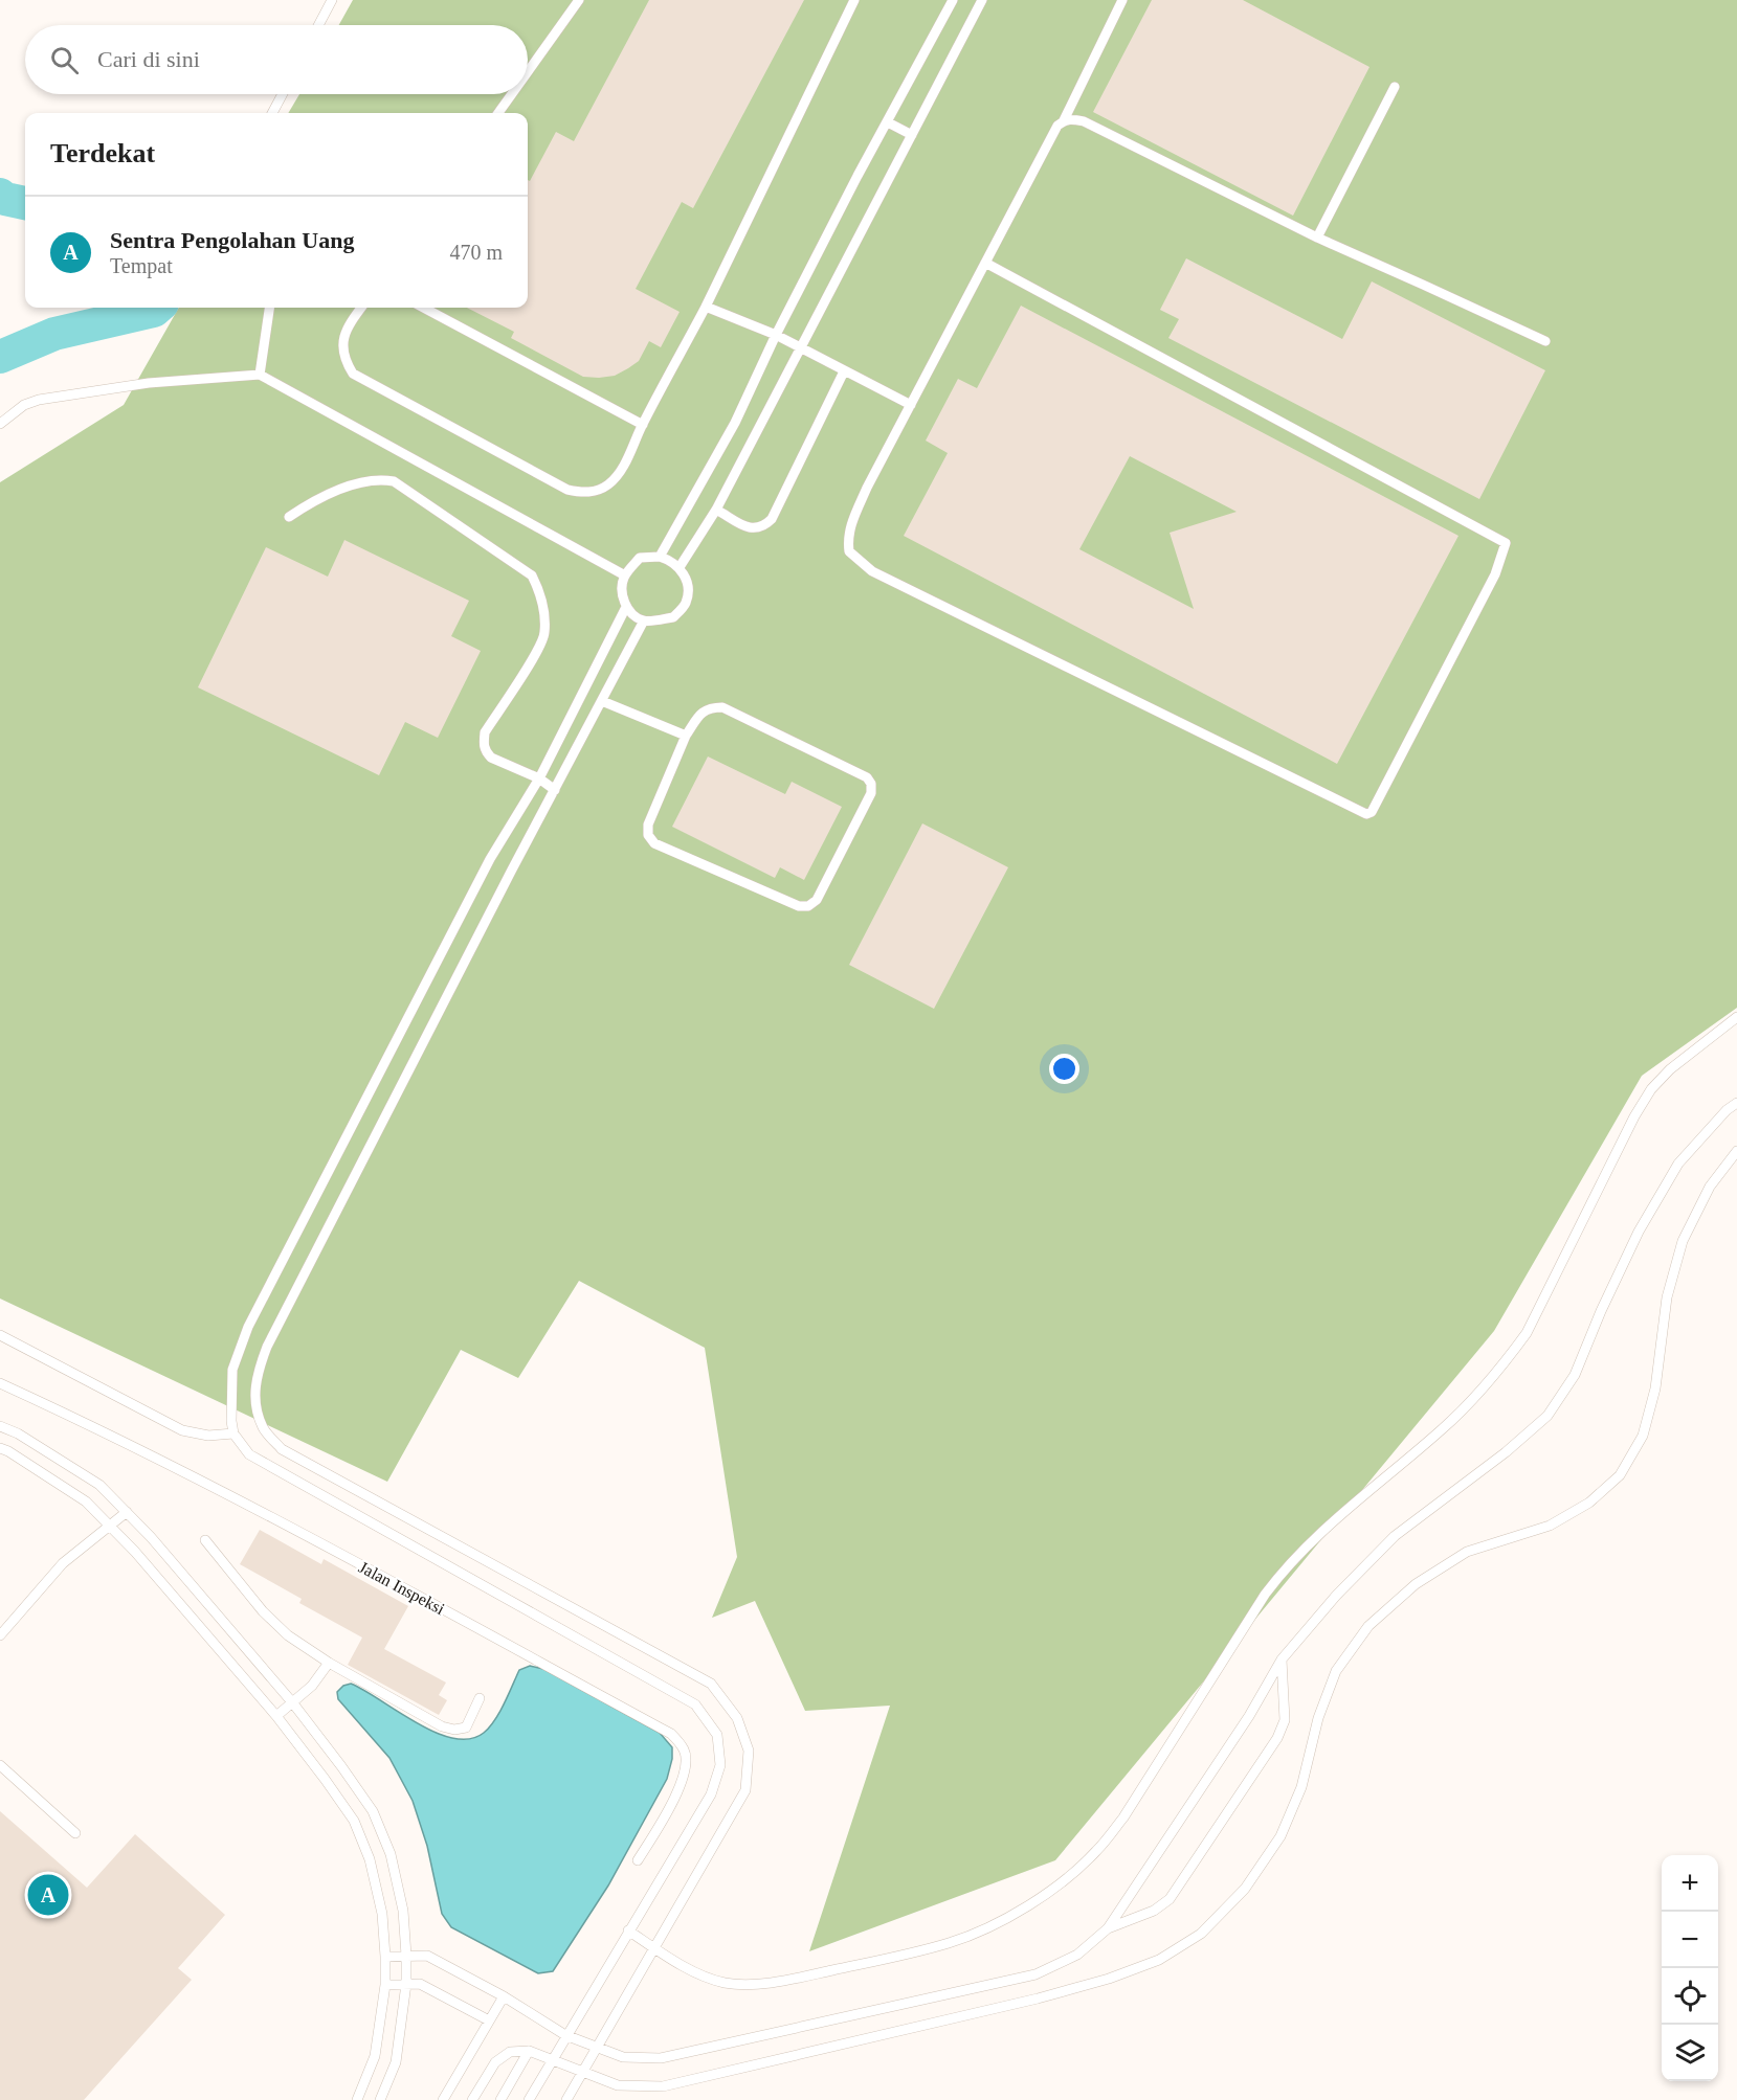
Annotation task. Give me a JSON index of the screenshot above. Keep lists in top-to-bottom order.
{
  "streets": {
    "lane": ["Jalan Inspeksi"]
  },
  "page": {
    "search": "Cari di sini",
    "heading": "Terdekat",
    "list": [
      {
        "mark": "A",
        "name": "Sentra Pengolahan Uang",
        "note": "Tempat",
        "value": "470 m"
      }
    ],
    "map_buttons": ["+", "−"],
    "pins": "A"
  }
}
